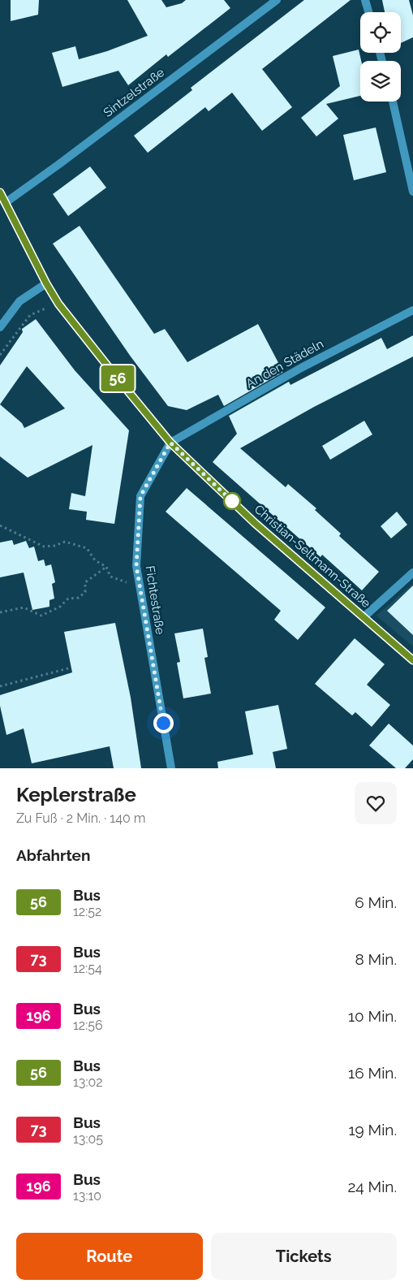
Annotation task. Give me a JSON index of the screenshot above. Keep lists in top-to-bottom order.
{
  "streets": {
    "main road": ["Christian-Seltmann-Straße"],
    "street": ["Sintzelstraße", "An den Städeln", "Fichtestraße"]
  },
  "crossings": [
    ["Sintzelstraße", "Christian-Seltmann-Straße"],
    ["An den Städeln", "Christian-Seltmann-Straße"],
    ["An den Städeln", "Fichtestraße"],
    ["Christian-Seltmann-Straße", "Fichtestraße"]
  ],
  "lines": ["bus line 56"],
  "page": {
    "on_map": "56",
    "heading": [
      ["Keplerstraße", "Zu Fuß · 2 Min. · 140 m"],
      "Abfahrten"
    ],
    "list": [
      {
        "mark": "56",
        "name": "Bus",
        "note": "12:52",
        "value": "6 Min."
      },
      {
        "mark": "73",
        "name": "Bus",
        "note": "12:54",
        "value": "8 Min."
      },
      {
        "mark": "196",
        "name": "Bus",
        "note": "12:56",
        "value": "10 Min."
      },
      {
        "mark": "56",
        "name": "Bus",
        "note": "13:02",
        "value": "16 Min."
      },
      {
        "mark": "73",
        "name": "Bus",
        "note": "13:05",
        "value": "19 Min."
      },
      {
        "mark": "196",
        "name": "Bus",
        "note": "13:10",
        "value": "24 Min."
      }
    ],
    "buttons": ["Route", "Tickets"]
  }
}
